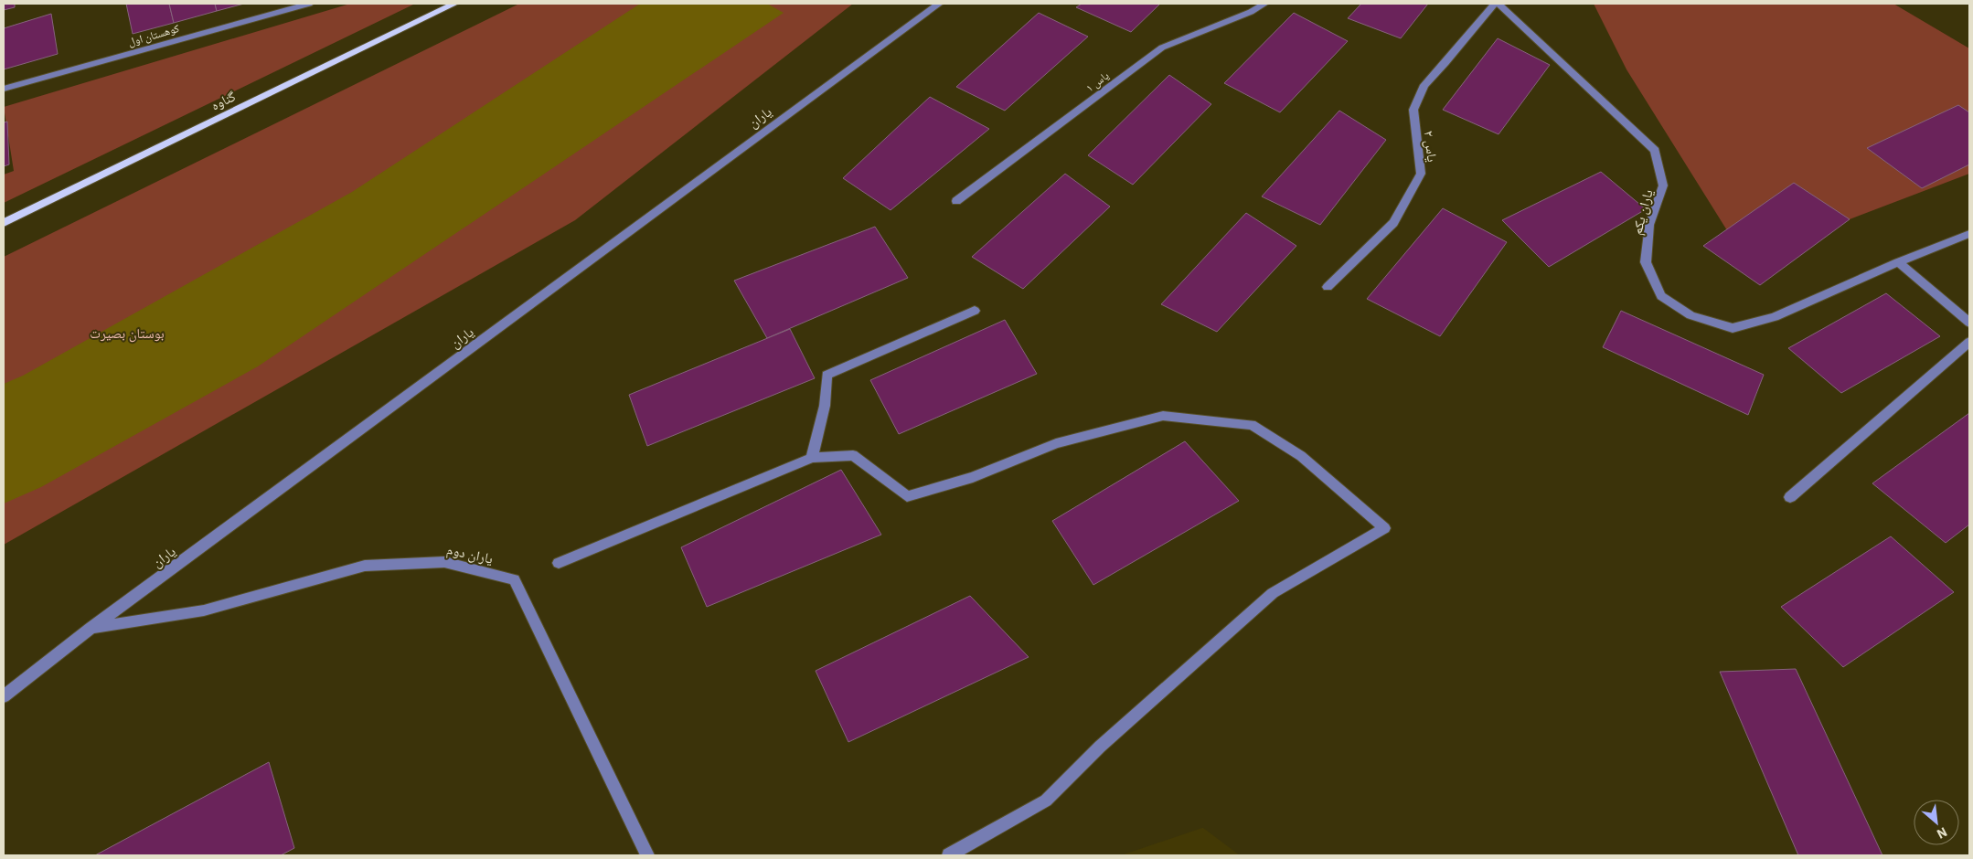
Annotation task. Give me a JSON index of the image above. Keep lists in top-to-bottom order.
{
  "streets": {
    "main road": ["گناوه"],
    "street": [
      "کوهستان اول",
      "یاس ۱",
      "یاران",
      "یاس ۲",
      "یاران یکم",
      "یاران دوم"
    ]
  },
  "crossings": [
    ["یاران", "یاران دوم"]
  ],
  "parks": ["بوستان بصیرت"],
  "north": "bottom right"
}
